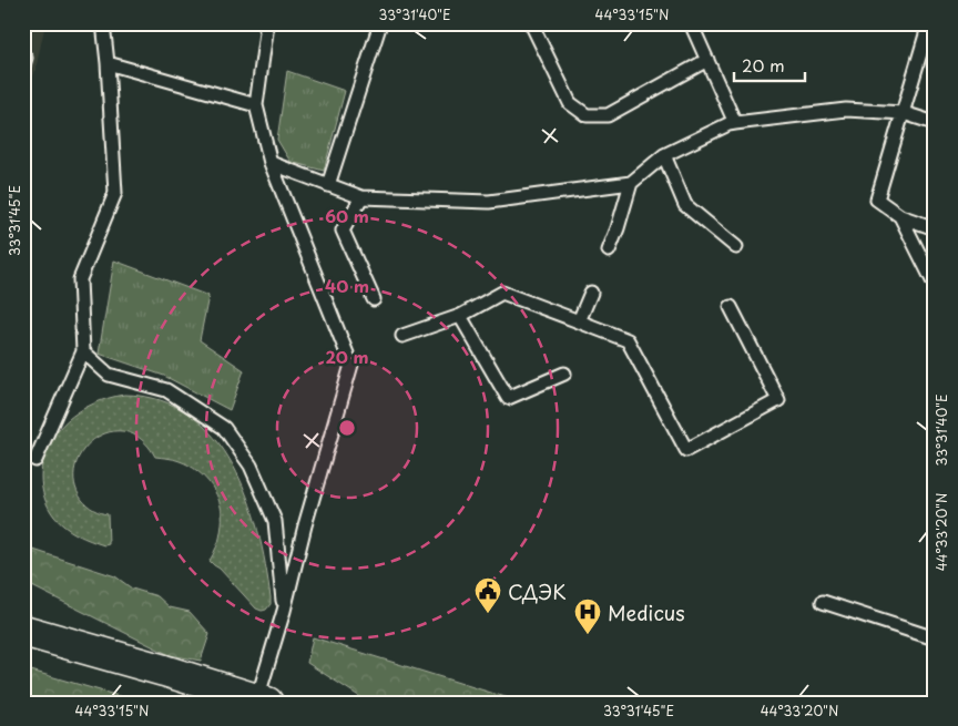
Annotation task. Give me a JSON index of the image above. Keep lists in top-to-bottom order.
{
  "places": {
    "public building": ["СДЭК"],
    "hospital": ["Medicus"]
  },
  "scale_bar": "20 m",
  "coordinates": [
    "33°31'40\"E",
    "44°33'15\"N",
    "33°31'45\"E",
    "44°33'20\"N"
  ],
  "rings": ["60 m", "40 m", "20 m"]
}
